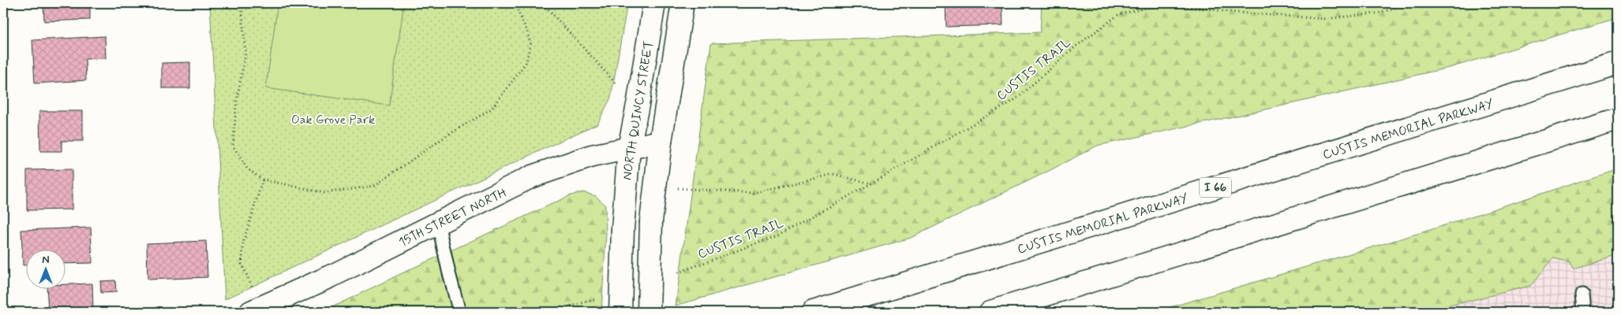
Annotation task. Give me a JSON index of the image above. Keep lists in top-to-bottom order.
{
  "streets": {
    "main road": [
      "NORTH QUINCY STREET",
      "CUSTIS MEMORIAL PARKWAY",
      "I 66",
      "15TH STREET NORTH"
    ],
    "path": ["CUSTIS TRAIL"]
  },
  "crossings": [
    ["NORTH QUINCY STREET", "15TH STREET NORTH"]
  ],
  "parks": ["Oak Grove Park"],
  "north": "top"
}
